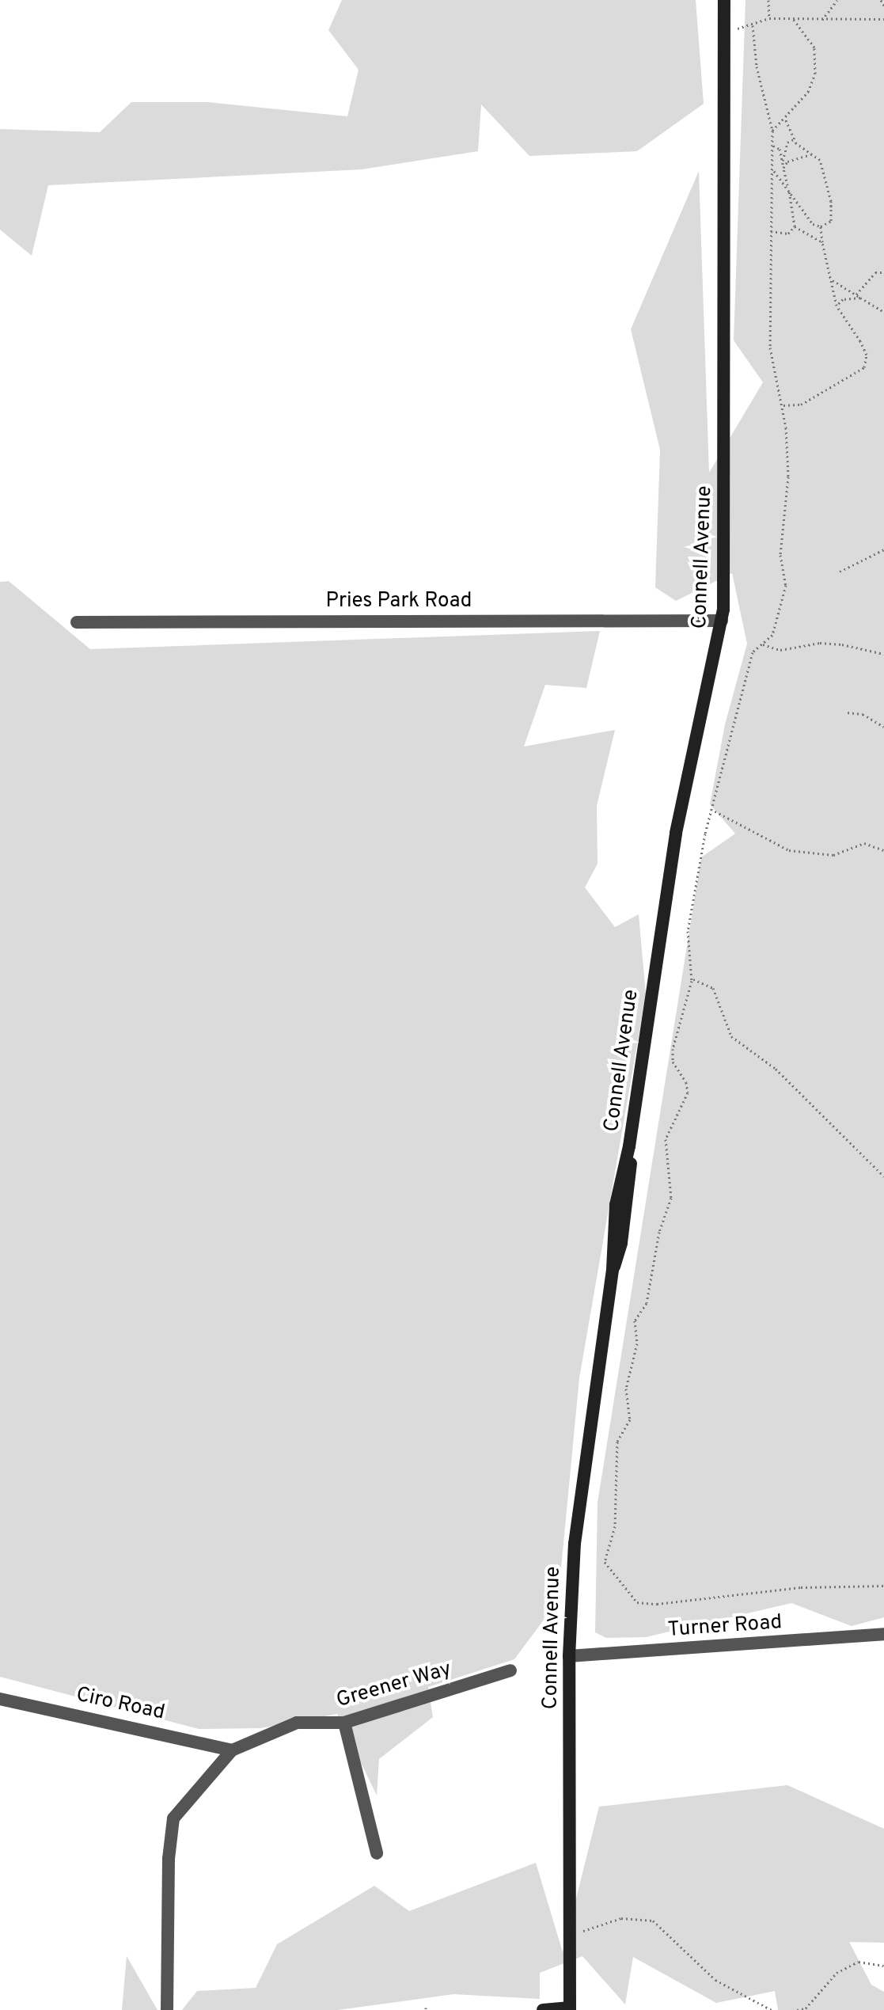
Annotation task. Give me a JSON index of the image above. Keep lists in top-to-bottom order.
{
  "streets": {
    "street": [
      "Connell Avenue",
      "Pries Park Road",
      "Turner Road",
      "Greener Way",
      "Ciro Road"
    ]
  },
  "crossings": [
    ["Connell Avenue", "Pries Park Road"],
    ["Connell Avenue", "Turner Road"],
    ["Greener Way", "Ciro Road"]
  ]
}
